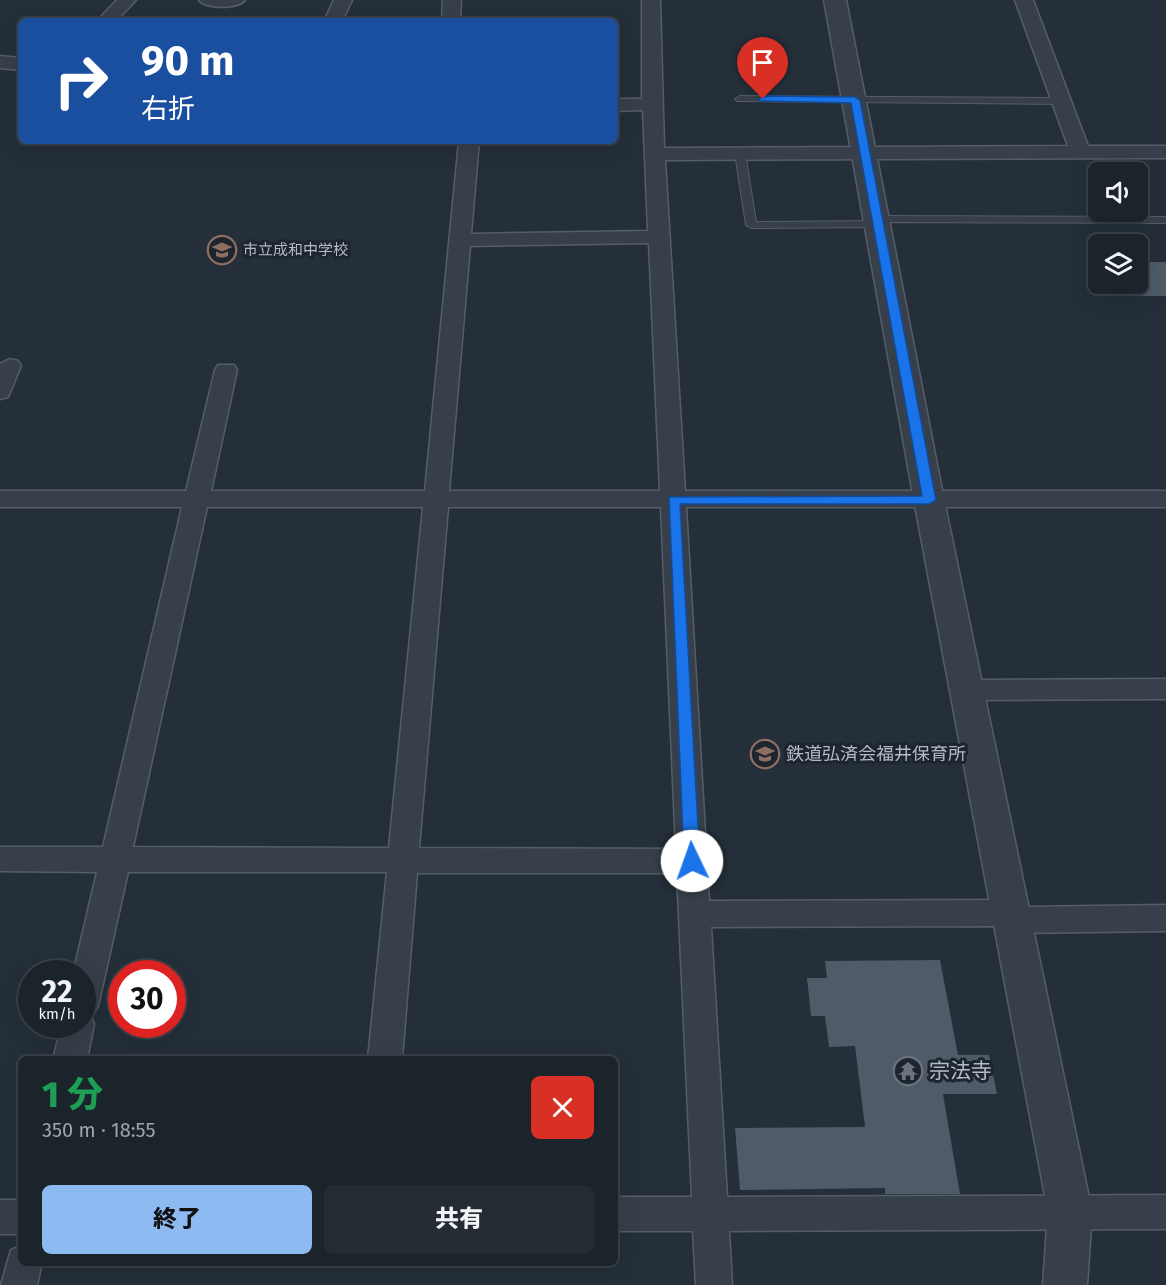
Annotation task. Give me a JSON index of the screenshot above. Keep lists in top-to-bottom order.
{
  "places": {
    "school or university": ["市立成和中学校", "鉄道弘済会福井保育所"],
    "temple": ["宗法寺"]
  },
  "page": {
    "turn": ["90 m", "右折"],
    "speed": "22 km/h",
    "limit": "30",
    "heading": ["1 分", "350 m · 18:55"],
    "buttons": ["終了", "共有"]
  }
}
